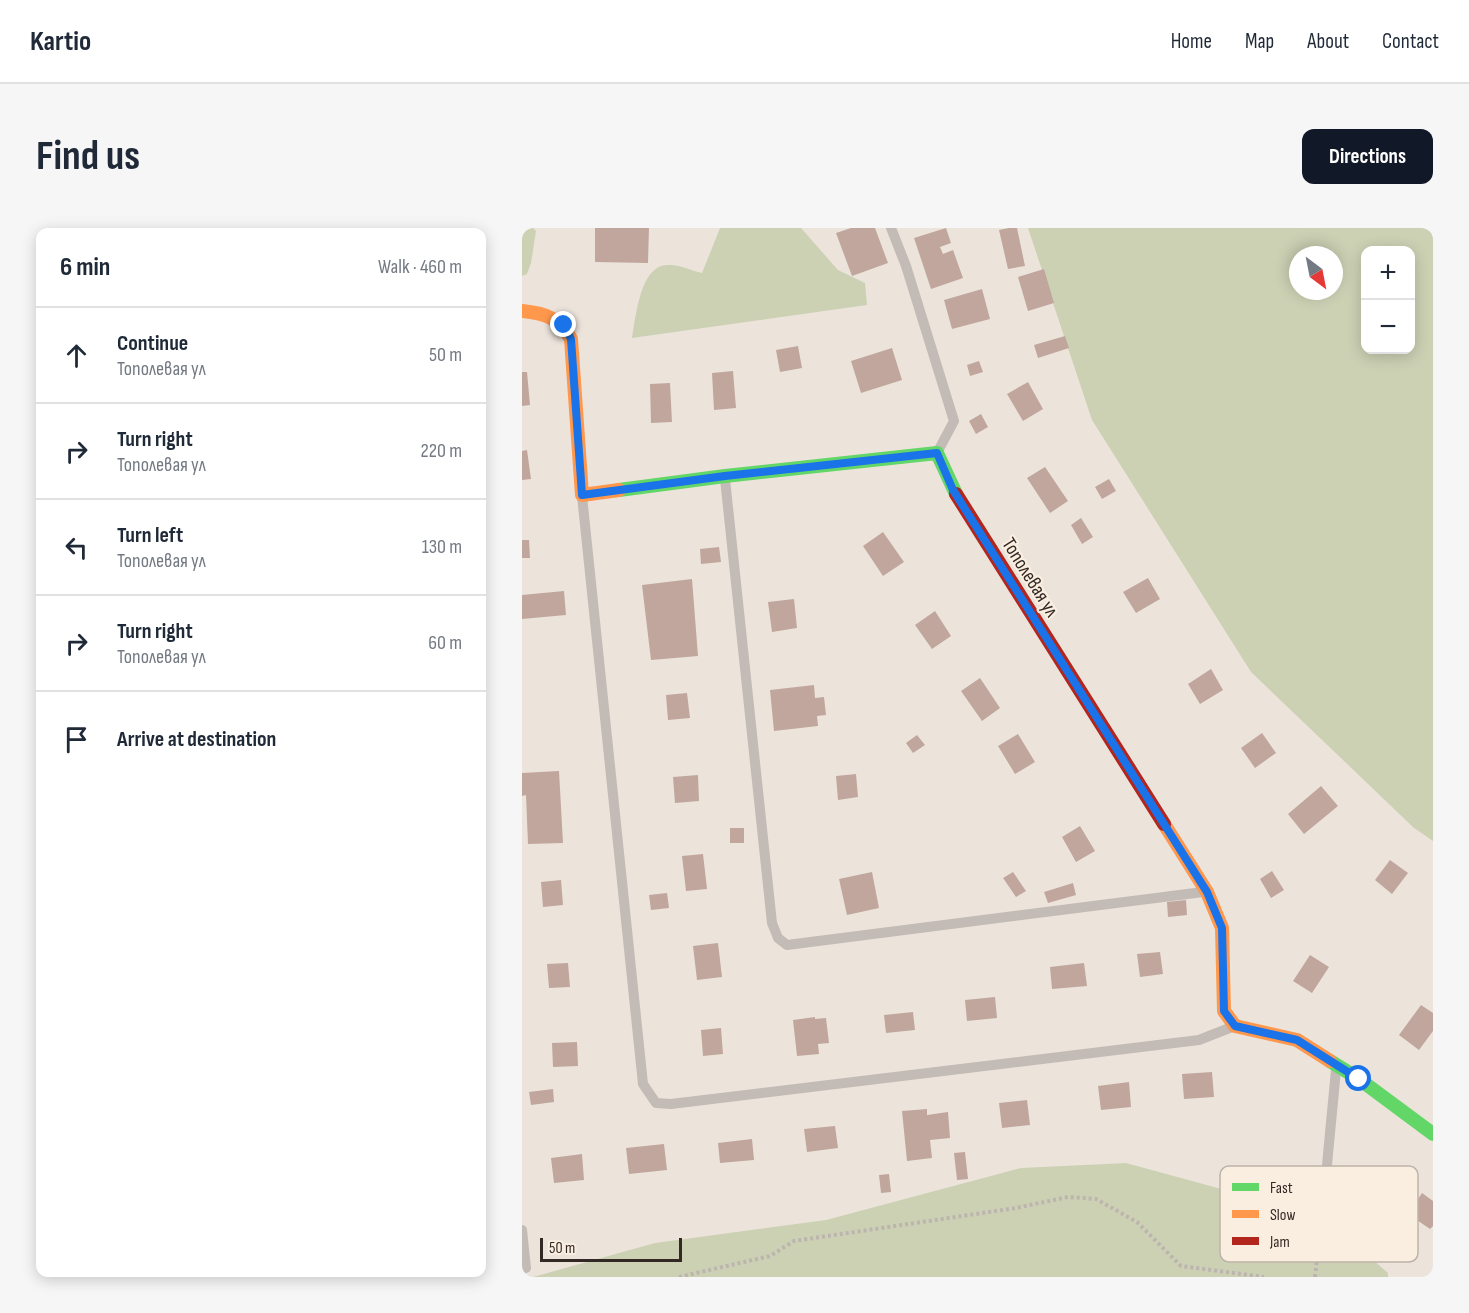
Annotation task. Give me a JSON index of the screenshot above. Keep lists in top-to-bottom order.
{
  "streets": {
    "street": ["Тополевая ул"]
  },
  "legend": ["Fast", "Slow", "Jam"],
  "scale_bar": "50 m",
  "north": "bottom right",
  "page": {
    "header": "Kartio",
    "nav": [
      "Home",
      "Map",
      "About",
      "Contact"
    ],
    "buttons": "Directions",
    "title": "Find us",
    "heading": ["6 min", "Walk · 460 m"],
    "map_buttons": ["+", "−"],
    "list": [
      ["Continue", "Тополевая ул", "50 m"],
      ["Turn right", "Тополевая ул", "220 m"],
      ["Turn left", "Тополевая ул", "130 m"],
      ["Turn right", "Тополевая ул", "60 m"],
      "Arrive at destination"
    ],
    "scale": "50 m"
  }
}
